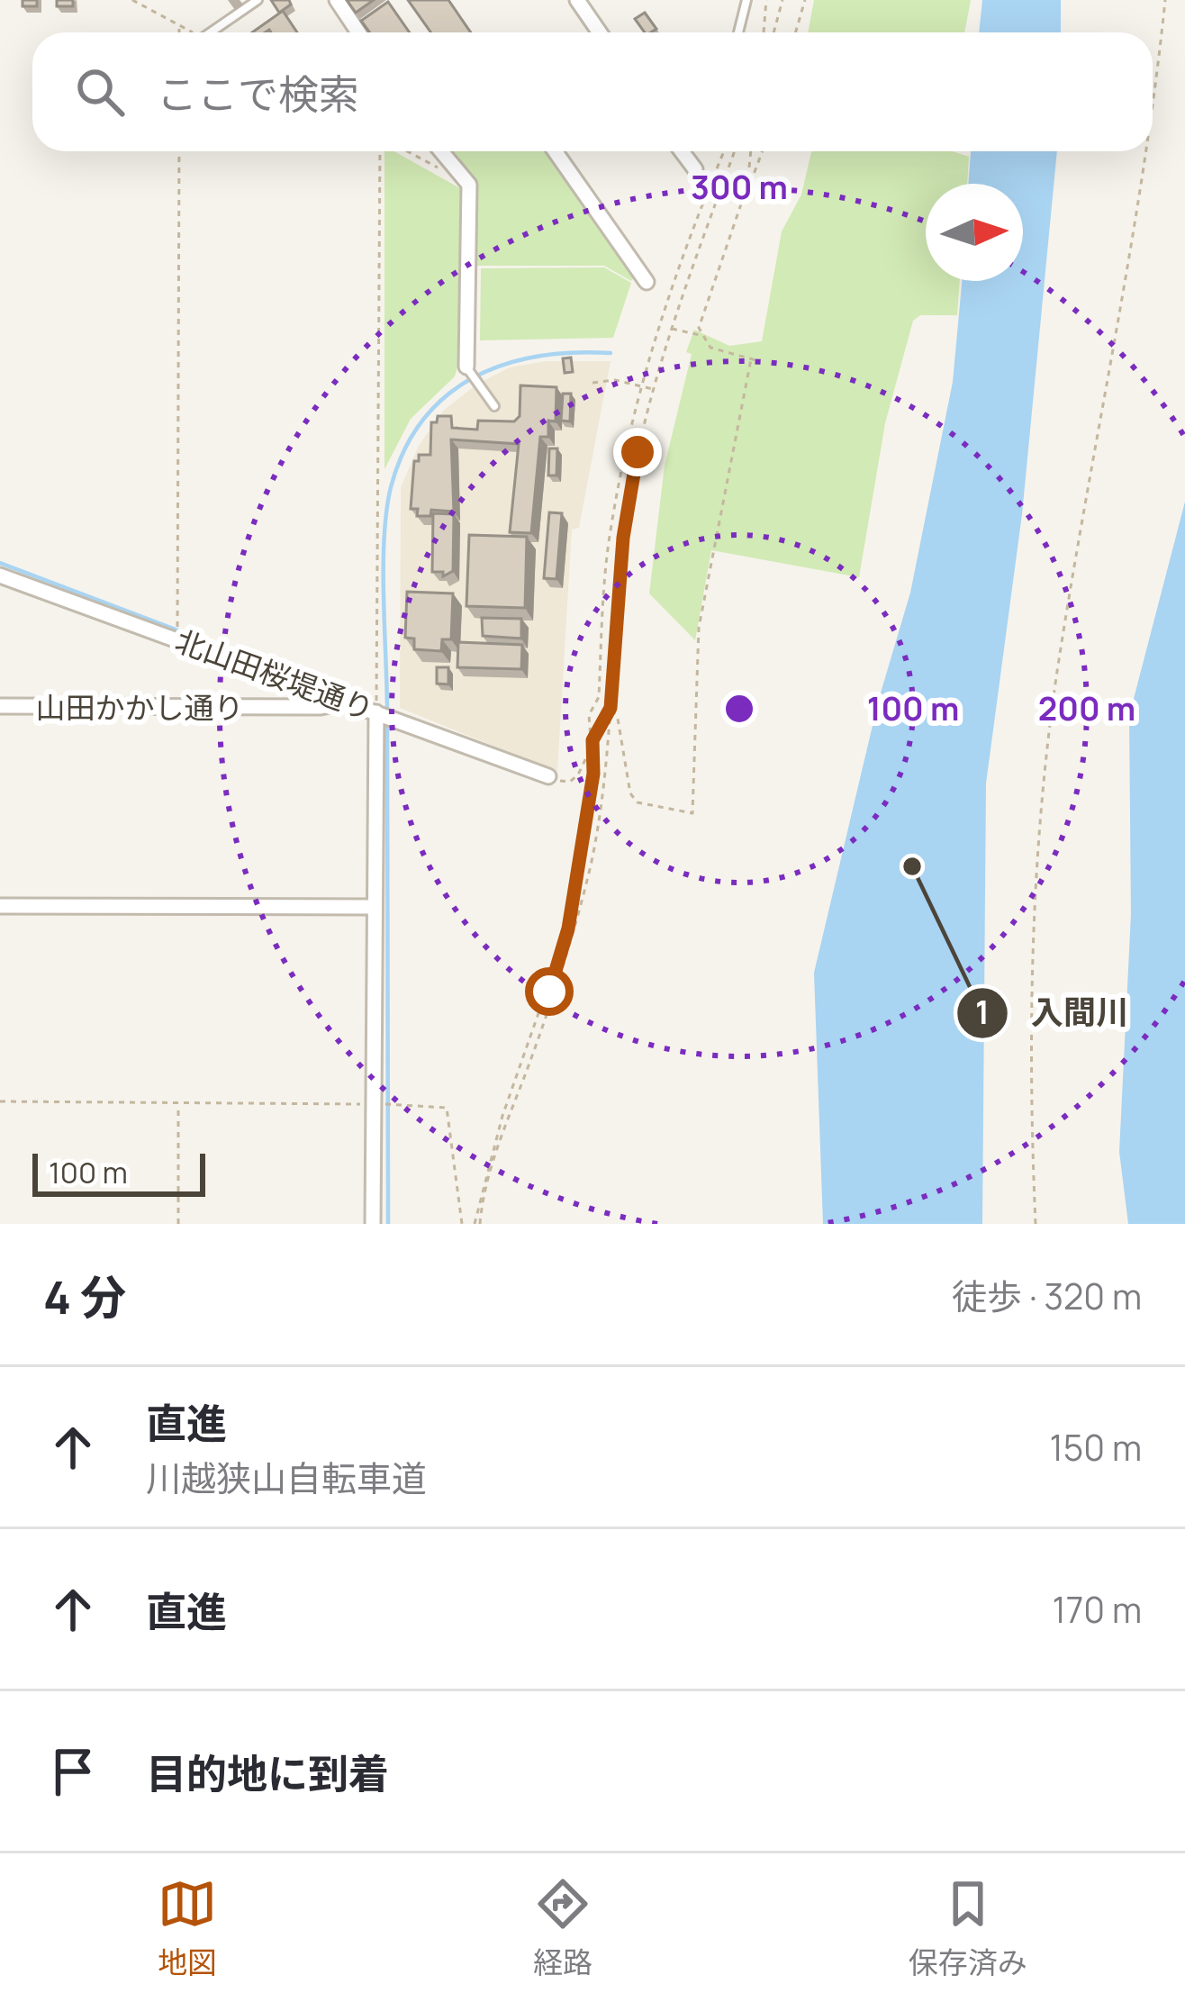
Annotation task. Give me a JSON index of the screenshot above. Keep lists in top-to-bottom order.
{
  "streets": {
    "street": ["北山田桜堤通り", "山田かかし通り"]
  },
  "crossings": [
    ["北山田桜堤通り", "山田かかし通り"]
  ],
  "places": ["入間川"],
  "scale_bar": "100 m",
  "north": "right",
  "page": {
    "search": "ここで検索",
    "scale": "100 m",
    "heading": ["4 分", "徒歩 · 320 m"],
    "list": [
      ["直進", "川越狭山自転車道", "150 m"],
      ["直進", "170 m"],
      "目的地に到着"
    ],
    "nav": ["地図", "経路", "保存済み"]
  },
  "rings": ["300 m", "100 m", "200 m"]
}
